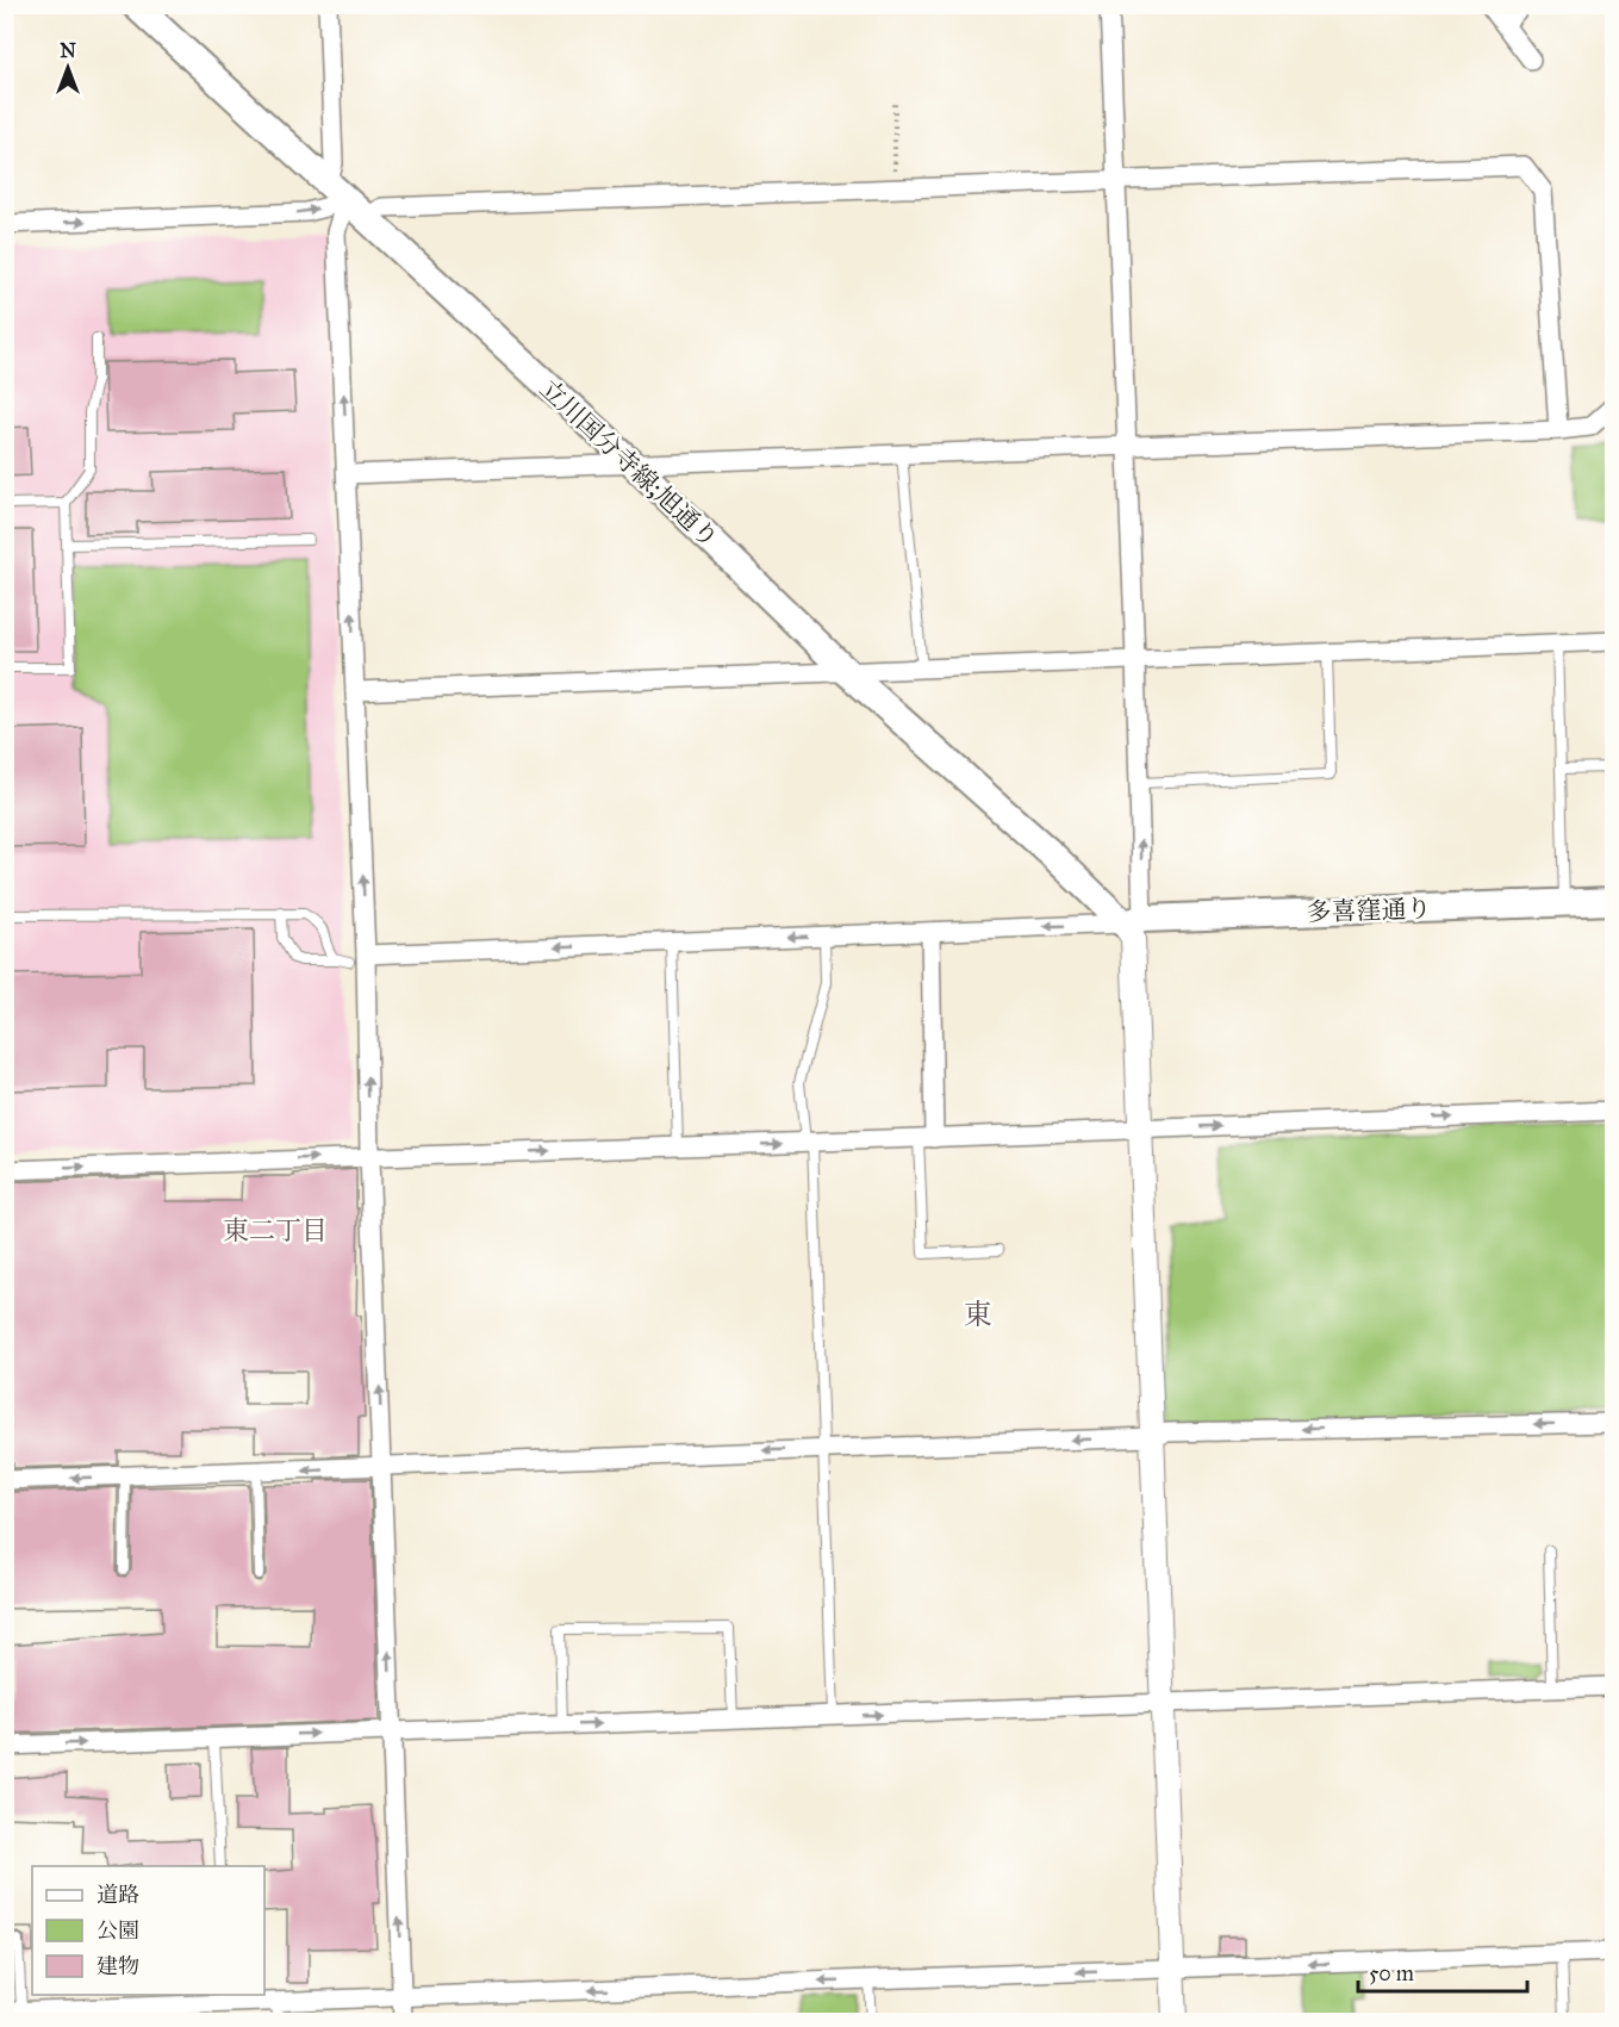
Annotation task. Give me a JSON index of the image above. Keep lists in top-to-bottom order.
{
  "streets": {
    "main road": ["立川国分寺線;旭通り", "多喜窪通り"]
  },
  "crossings": [
    ["立川国分寺線;旭通り", "多喜窪通り"]
  ],
  "districts": ["東二丁目", "東"],
  "legend": ["道路", "公園", "建物"],
  "scale_bar": "50 m",
  "north": "top"
}
